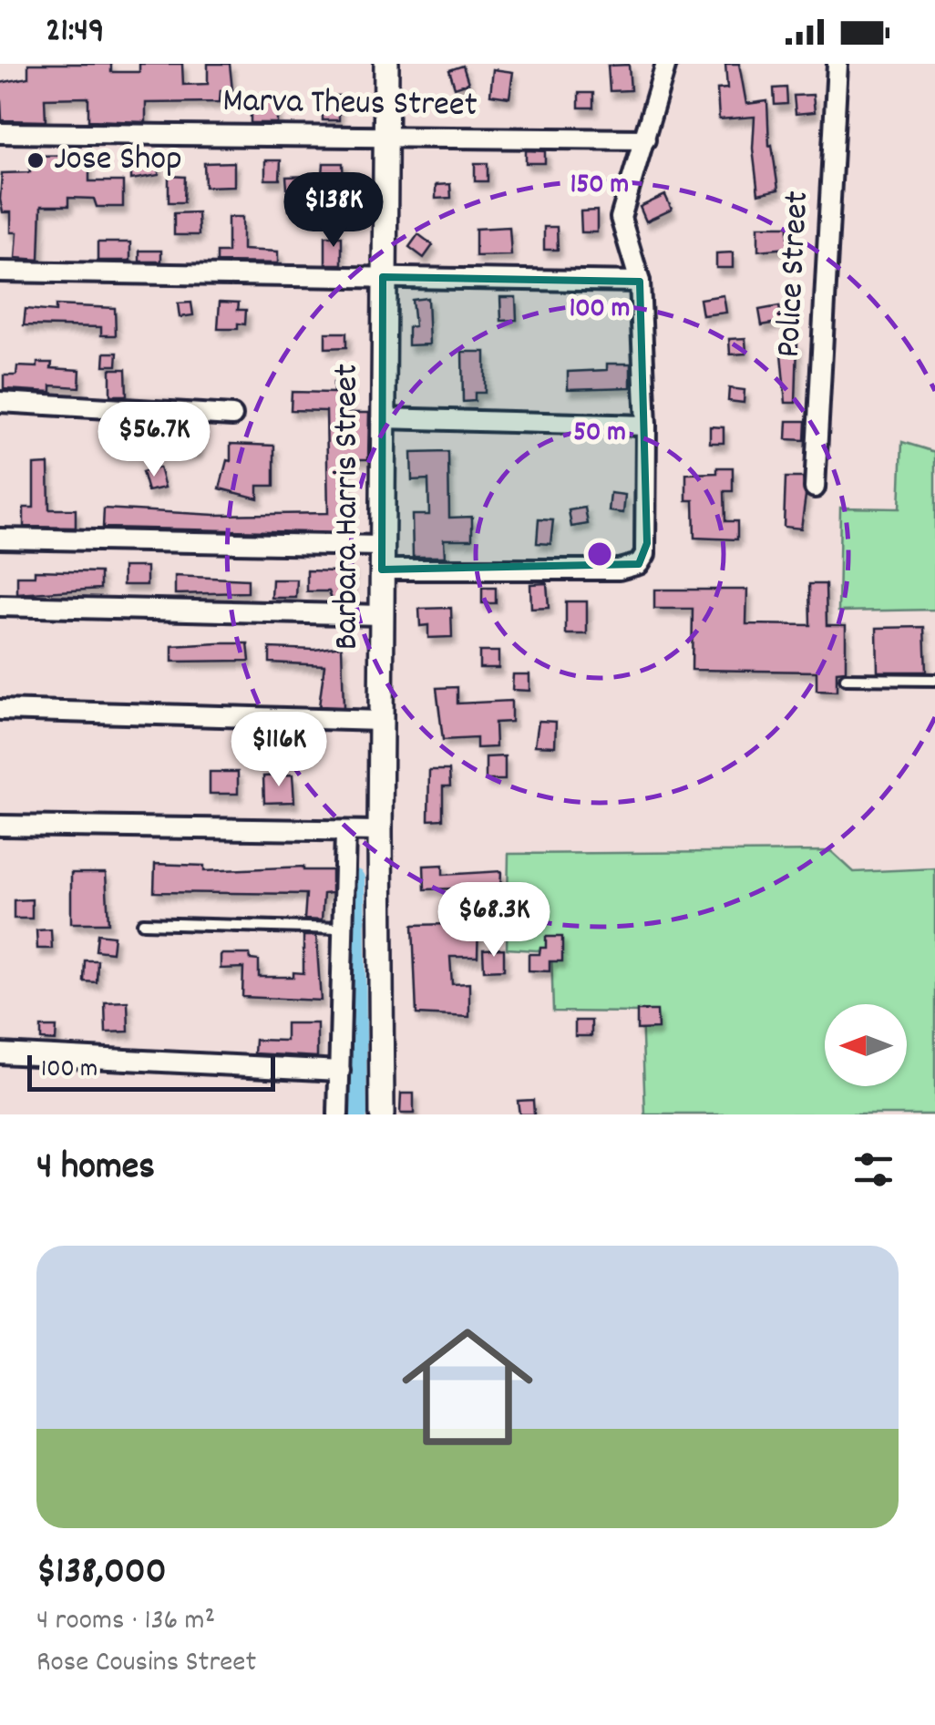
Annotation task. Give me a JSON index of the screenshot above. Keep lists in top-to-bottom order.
{
  "streets": {
    "street": ["Marva Theus Street", "Police Street", "Barbara Harris Street"]
  },
  "crossings": [
    ["Marva Theus Street", "Barbara Harris Street"]
  ],
  "places": ["Jose Shop"],
  "scale_bar": "100 m",
  "north": "left",
  "page": {
    "status": "21:49",
    "price": [
      "$138K",
      "$56.7K",
      "$116K",
      "$68.3K"
    ],
    "scale": "100 m",
    "heading": "4 homes",
    "list": [
      {
        "name": "$138,000",
        "note": "4 rooms · 136 m² · Rose Cousins Street"
      }
    ]
  },
  "rings": ["150 m", "100 m", "50 m"]
}
